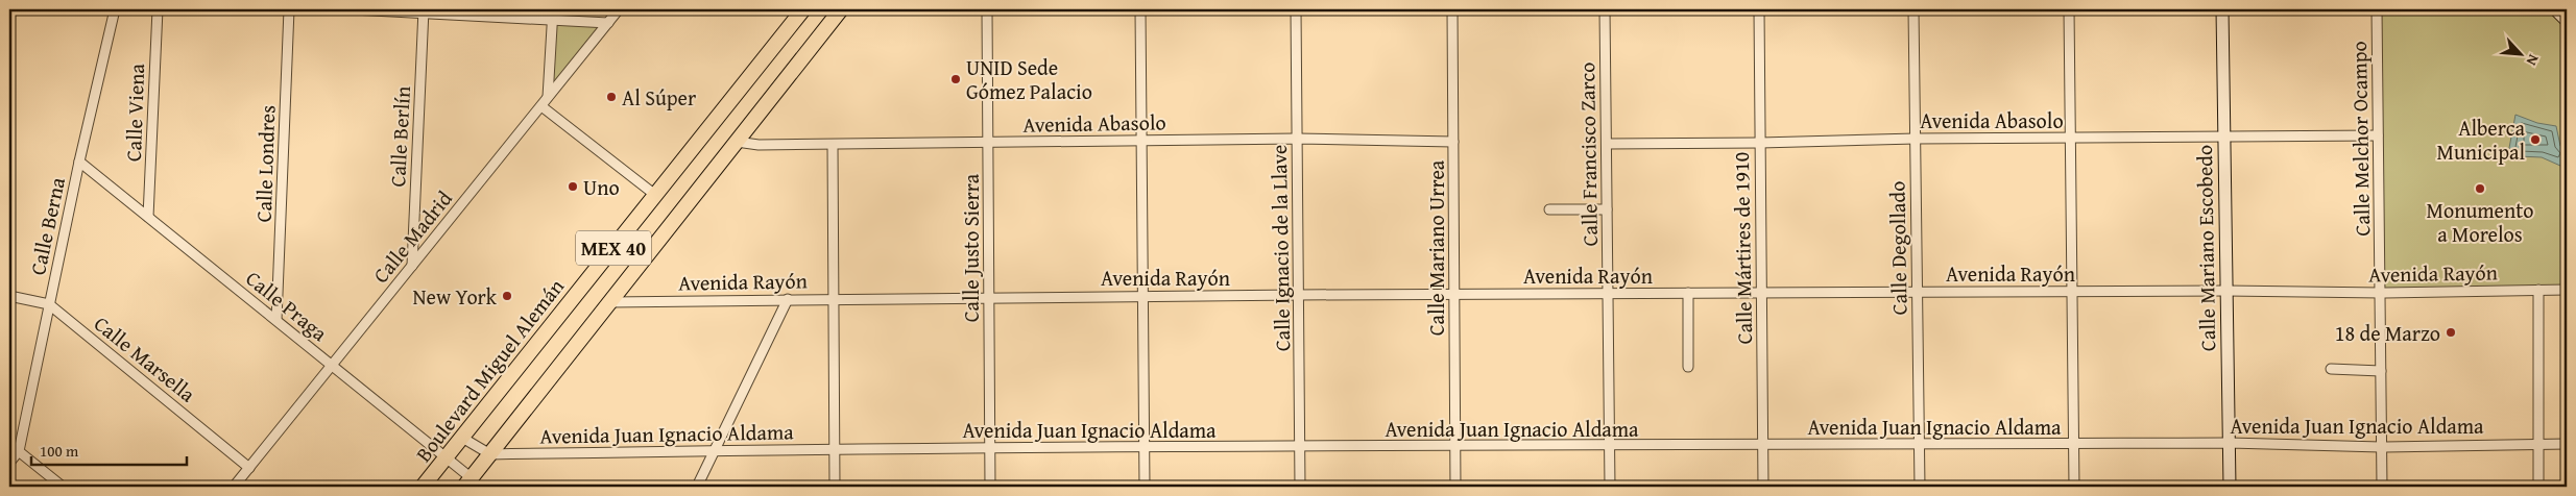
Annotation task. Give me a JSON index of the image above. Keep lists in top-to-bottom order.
{
  "streets": {
    "highway": ["MEX 40", "Boulevard Miguel Alemán"],
    "main road": ["Calle Mariano Escobedo"],
    "street": [
      "Calle Viena",
      "Avenida Abasolo",
      "Calle Berlín",
      "Calle Melchor Ocampo",
      "Calle Francisco Zarco",
      "Calle Londres",
      "Calle Berna",
      "Calle Madrid",
      "Calle Justo Sierra",
      "Calle Ignacio de la Llave",
      "Calle Mariano Urrea",
      "Calle Mártires de 1910",
      "Calle Degollado",
      "Avenida Rayón",
      "Calle Praga",
      "Calle Marsella",
      "Avenida Juan Ignacio Aldama"
    ]
  },
  "crossings": [
    ["Calle Viena", "Calle Praga"],
    ["Avenida Abasolo", "Calle Melchor Ocampo"],
    ["Avenida Abasolo", "Calle Francisco Zarco"],
    ["Avenida Abasolo", "MEX 40"],
    ["Avenida Abasolo", "Calle Justo Sierra"],
    ["Avenida Abasolo", "Calle Ignacio de la Llave"],
    ["Avenida Abasolo", "Calle Mariano Urrea"],
    ["Avenida Abasolo", "Calle Mártires de 1910"],
    ["Avenida Abasolo", "Calle Degollado"],
    ["Avenida Abasolo", "Calle Mariano Escobedo"],
    ["Calle Berlín", "Calle Madrid"],
    ["Calle Melchor Ocampo", "Avenida Rayón"],
    ["Calle Melchor Ocampo", "Avenida Juan Ignacio Aldama"],
    ["Calle Francisco Zarco", "Avenida Rayón"],
    ["Calle Francisco Zarco", "Avenida Juan Ignacio Aldama"],
    ["Calle Londres", "Calle Praga"],
    ["Calle Berna", "Calle Praga"],
    ["Calle Berna", "Calle Marsella"],
    ["Calle Madrid", "Calle Praga"],
    ["Calle Madrid", "Calle Marsella"],
    ["MEX 40", "Avenida Rayón"],
    ["MEX 40", "Calle Praga"],
    ["MEX 40", "Avenida Juan Ignacio Aldama"],
    ["Calle Justo Sierra", "Avenida Rayón"],
    ["Calle Justo Sierra", "Avenida Juan Ignacio Aldama"],
    ["Calle Ignacio de la Llave", "Avenida Rayón"],
    ["Calle Ignacio de la Llave", "Avenida Juan Ignacio Aldama"],
    ["Calle Mariano Urrea", "Avenida Rayón"],
    ["Calle Mariano Urrea", "Avenida Juan Ignacio Aldama"],
    ["Calle Mártires de 1910", "Avenida Rayón"],
    ["Calle Mártires de 1910", "Avenida Juan Ignacio Aldama"],
    ["Calle Degollado", "Avenida Rayón"],
    ["Calle Degollado", "Avenida Juan Ignacio Aldama"],
    ["Calle Mariano Escobedo", "Avenida Rayón"],
    ["Calle Mariano Escobedo", "Avenida Juan Ignacio Aldama"],
    ["Calle Praga", "Boulevard Miguel Alemán"]
  ],
  "places": [
    "UNID Sede Gómez Palacio",
    "Al Súper",
    "Alberca Municipal",
    "Uno",
    "Monumento a Morelos",
    "New York",
    "18 de Marzo"
  ],
  "scale_bar": "100 m",
  "north": "bottom right"
}
